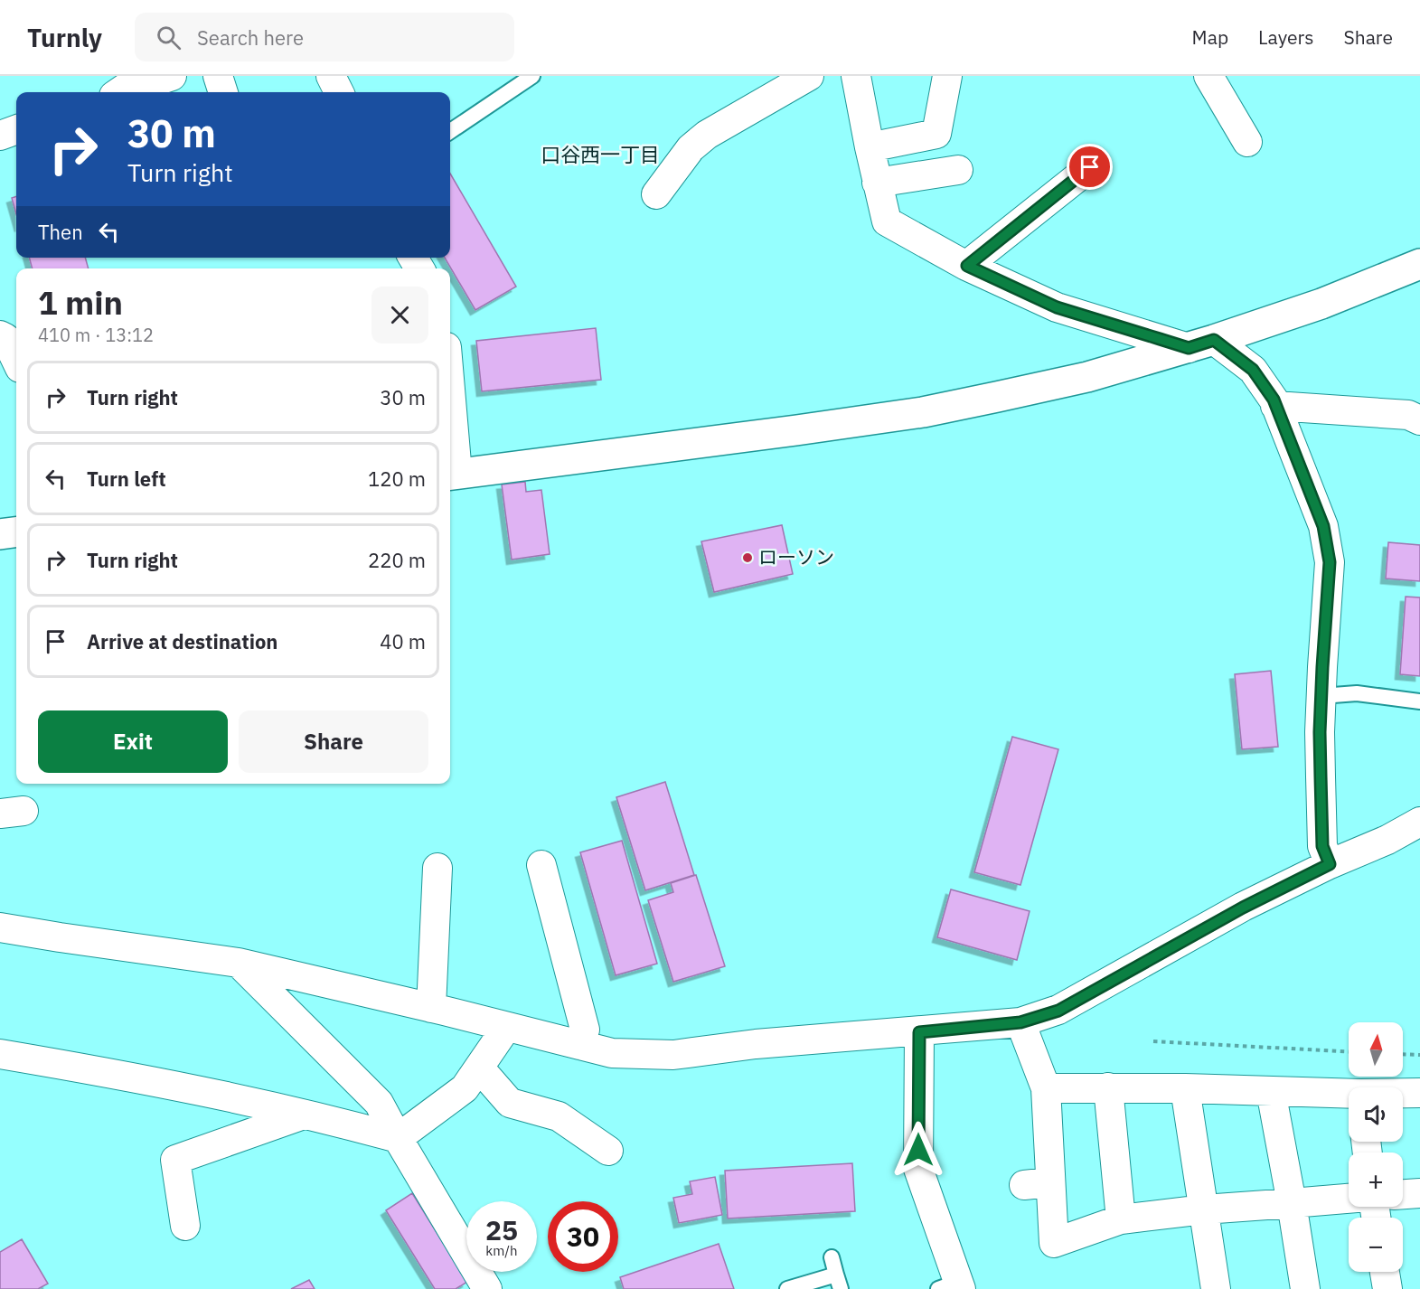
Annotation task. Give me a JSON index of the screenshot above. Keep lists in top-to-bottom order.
{
  "districts": ["口谷西一丁目"],
  "places": ["ローソン"],
  "north": "top",
  "page": {
    "header": "Turnly",
    "search": "Search here",
    "nav": ["Map", "Layers", "Share"],
    "turn": ["30 m", "Turn right"],
    "then": "Then",
    "heading": ["1 min", "410 m · 13:12"],
    "list": [
      {
        "name": "Turn right",
        "value": "30 m"
      },
      {
        "name": "Turn left",
        "value": "120 m"
      },
      {
        "name": "Turn right",
        "value": "220 m"
      },
      {
        "name": "Arrive at destination",
        "value": "40 m"
      }
    ],
    "buttons": ["Exit", "Share"],
    "map_buttons": ["+", "−"],
    "speed": "25 km/h",
    "limit": "30"
  }
}
